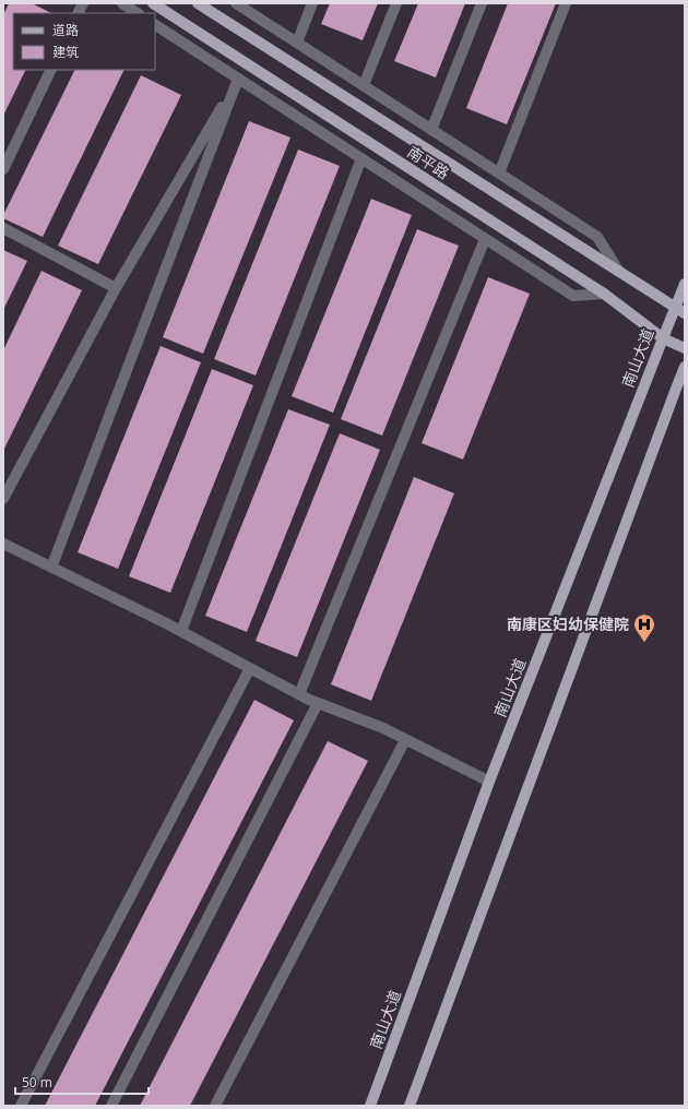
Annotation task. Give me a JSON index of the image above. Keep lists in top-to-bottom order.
{
  "streets": {
    "main road": ["南平路", "南山大道"]
  },
  "crossings": [
    ["南平路", "南山大道"]
  ],
  "places": {
    "hospital": ["南康区妇幼保健院"]
  },
  "legend": ["道路", "建筑"],
  "scale_bar": "50 m"
}
